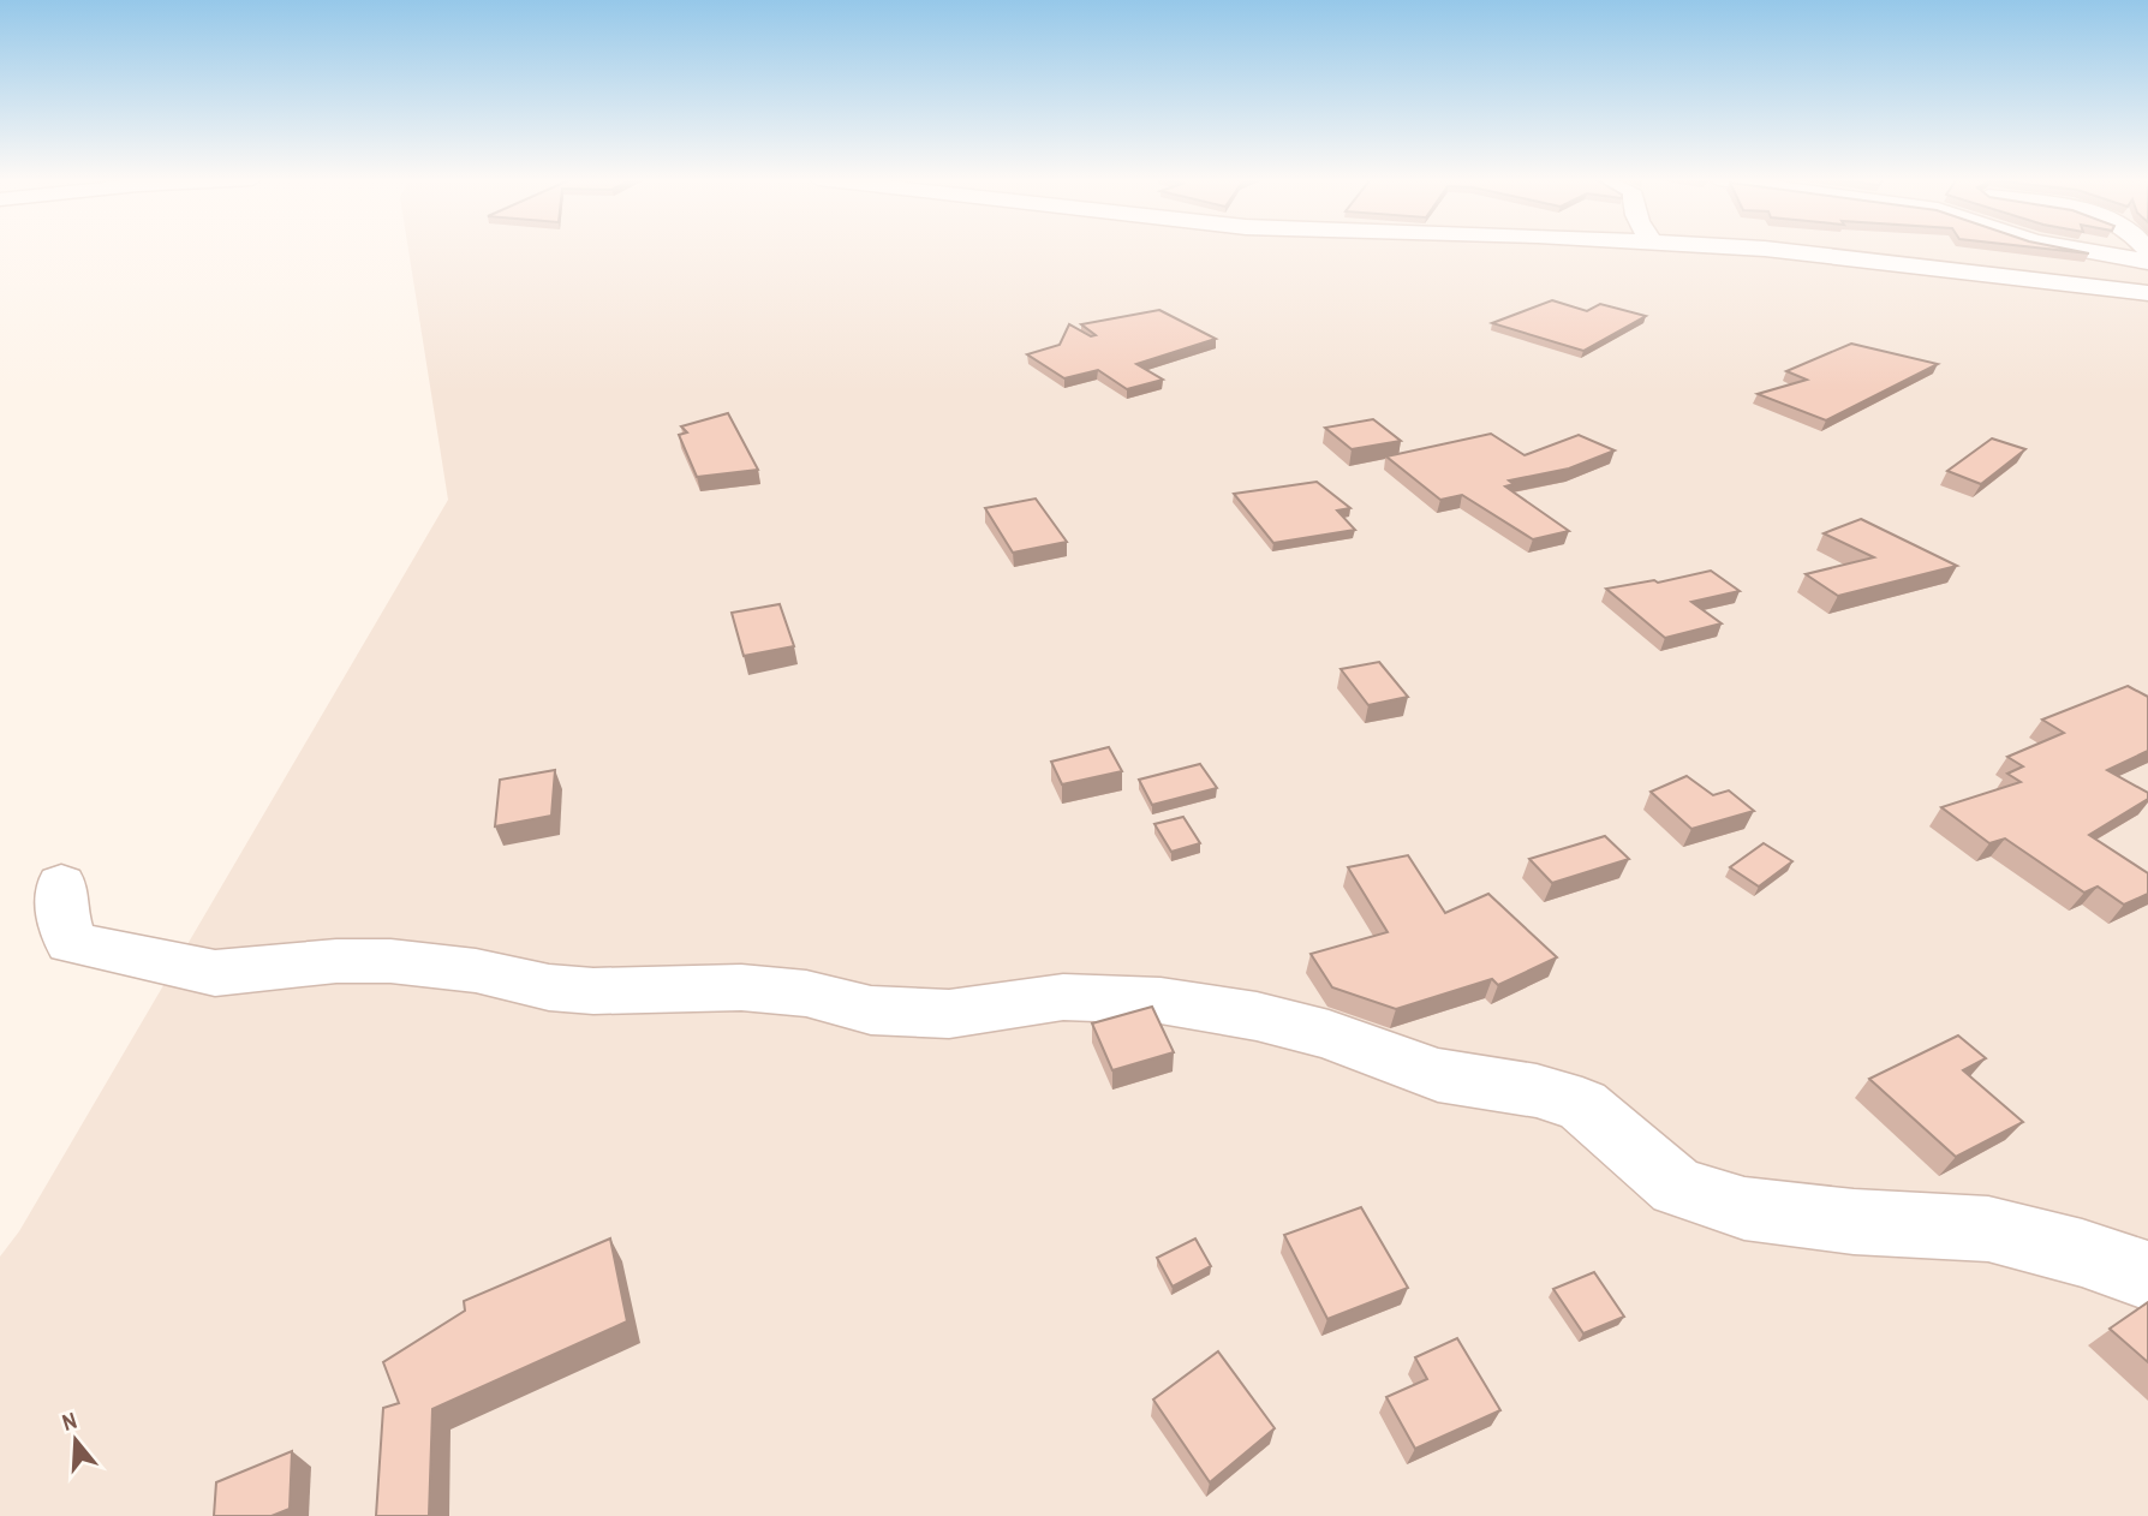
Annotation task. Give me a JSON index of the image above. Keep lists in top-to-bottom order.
{
  "north": "top"
}
